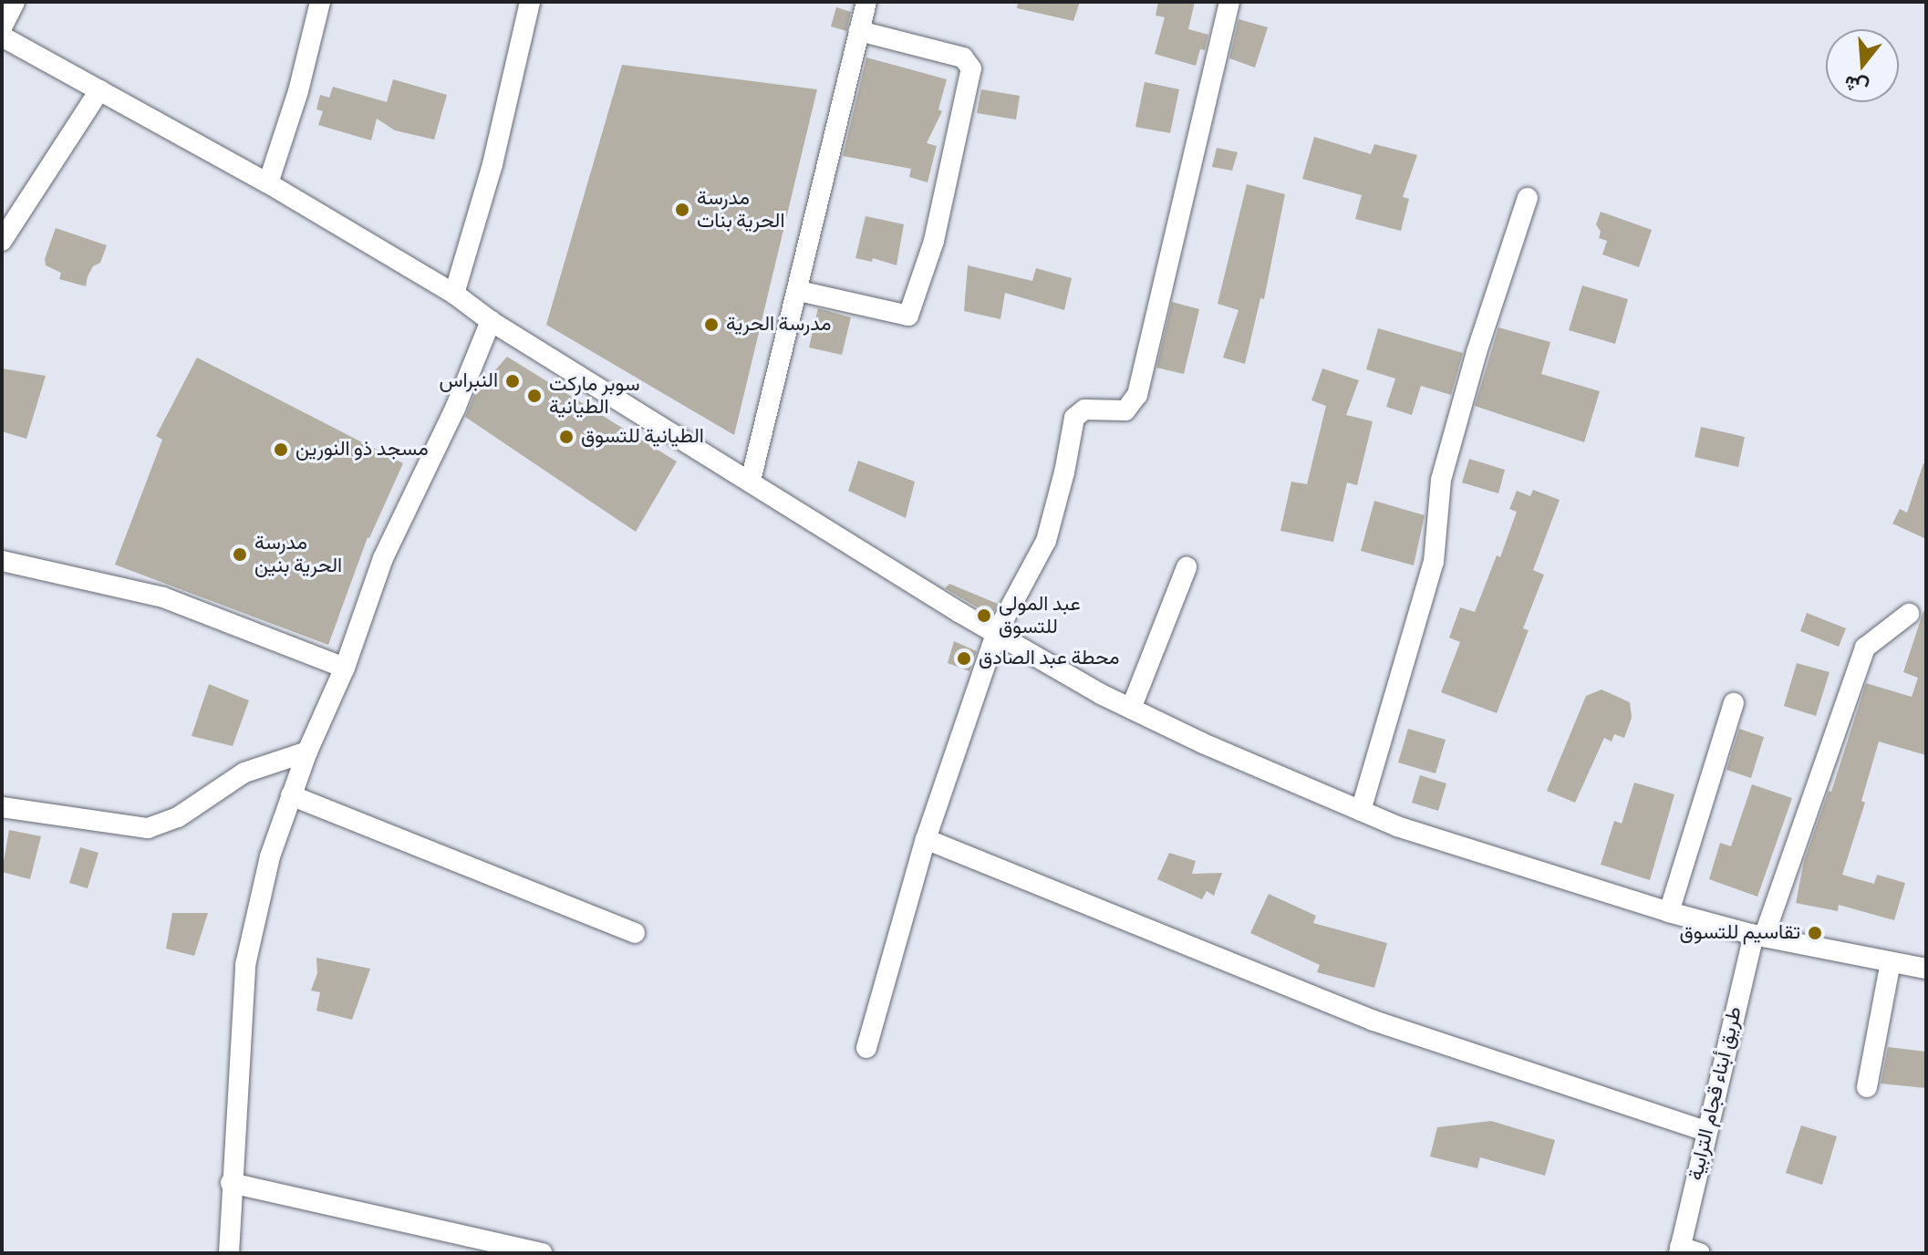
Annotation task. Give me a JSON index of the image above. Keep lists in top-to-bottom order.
{
  "streets": {
    "street": ["طريق أبناء قجام الترابية"]
  },
  "places": [
    "مدرسة الحرية بنات",
    "مدرسة الحرية",
    "النبراس",
    "سوبر ماركت الطيانية",
    "الطيانية للتسوق",
    "مسجد ذو النورين",
    "مدرسة الحرية بنين",
    "عبد المولى للتسوق",
    "محطة عبد الصادق",
    "تقاسيم للتسوق"
  ],
  "north": "bottom"
}
